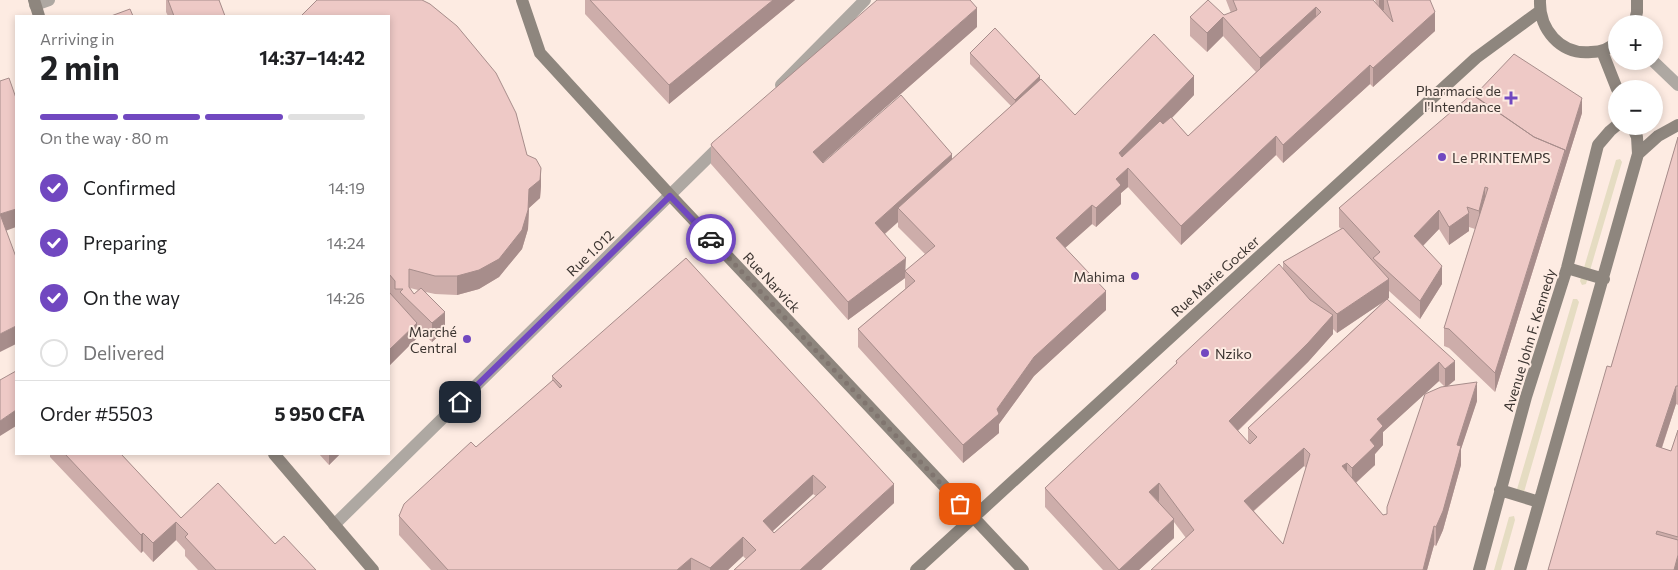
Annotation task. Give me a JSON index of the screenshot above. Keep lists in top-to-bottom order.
{
  "streets": {
    "street": [
      "Rue 1.012",
      "Rue Marie Gocker",
      "Rue Narvick",
      "Avenue John F. Kennedy"
    ]
  },
  "crossings": [
    ["Rue 1.012", "Rue Narvick"],
    ["Rue Marie Gocker", "Rue Narvick"]
  ],
  "places": {
    "health": ["Pharmacie de l'Intendance"],
    "other": [
      "Le PRINTEMPS",
      "Mahima",
      "Marché Central",
      "Nziko"
    ]
  },
  "page": {
    "map_buttons": ["+", "−"],
    "heading": ["2 min", "Arriving in", "14:37–14:42"],
    "panel": ["Order #5503", "5 950 CFA"],
    "bar": "On the way · 80 m",
    "list": [
      ["Confirmed", "14:19"],
      ["Preparing", "14:24"],
      ["On the way", "14:26"],
      "Delivered"
    ]
  }
}
